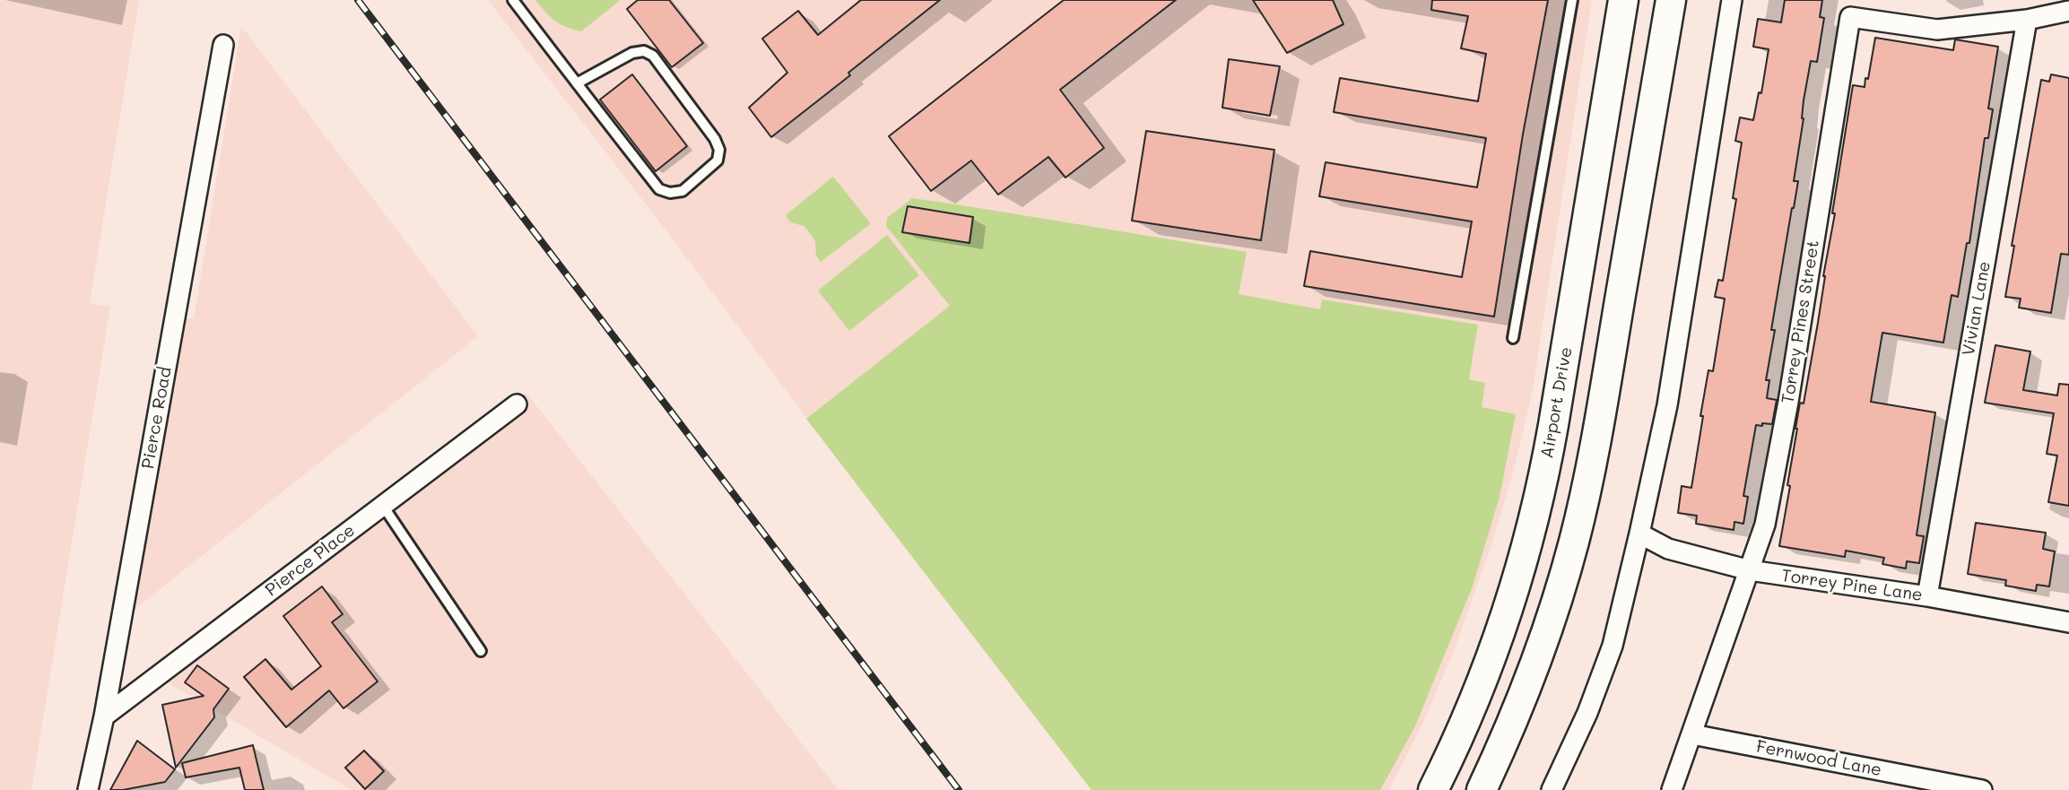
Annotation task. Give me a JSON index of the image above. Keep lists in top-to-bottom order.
{
  "streets": {
    "main road": ["Airport Drive"],
    "street": [
      "Vivian Lane",
      "Torrey Pines Street",
      "Pierce Road",
      "Pierce Place",
      "Torrey Pine Lane",
      "Fernwood Lane"
    ]
  },
  "crossings": [
    ["Vivian Lane", "Torrey Pines Street"],
    ["Vivian Lane", "Torrey Pine Lane"],
    ["Torrey Pines Street", "Torrey Pine Lane"],
    ["Torrey Pines Street", "Fernwood Lane"],
    ["Pierce Road", "Pierce Place"]
  ]
}
